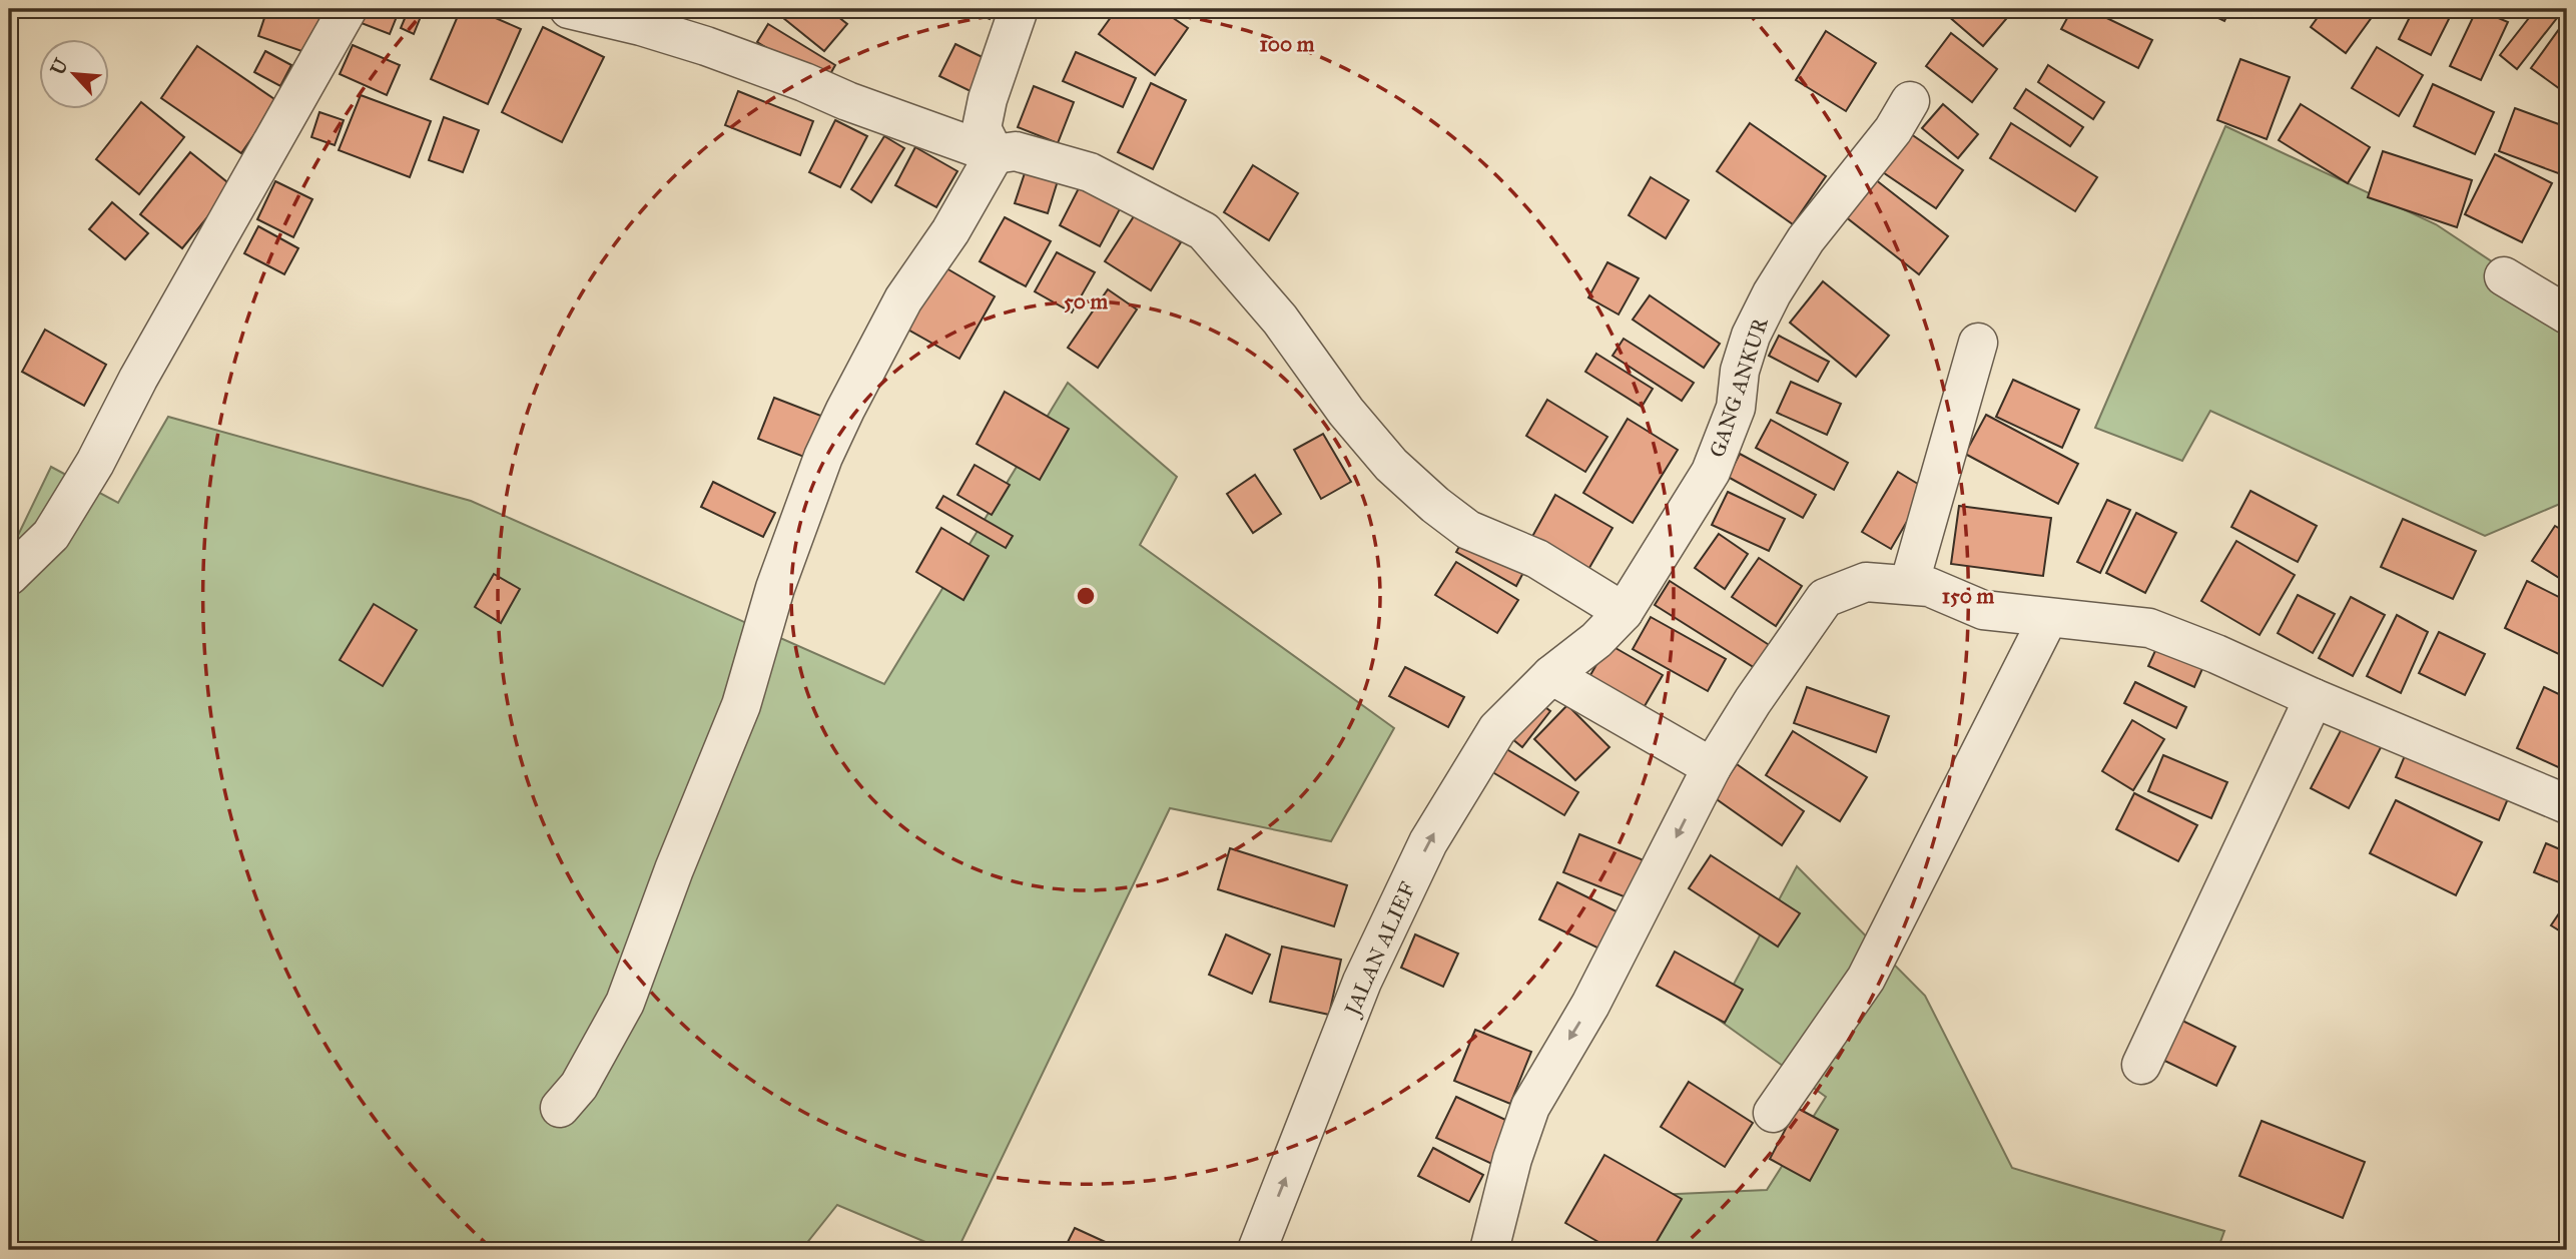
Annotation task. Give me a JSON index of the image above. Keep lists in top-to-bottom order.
{
  "streets": {
    "street": ["GANG ANKUR", "JALAN ALIEF"]
  },
  "crossings": [
    ["GANG ANKUR", "JALAN ALIEF"]
  ],
  "north": "top left",
  "rings": ["100 m", "50 m", "150 m"]
}
